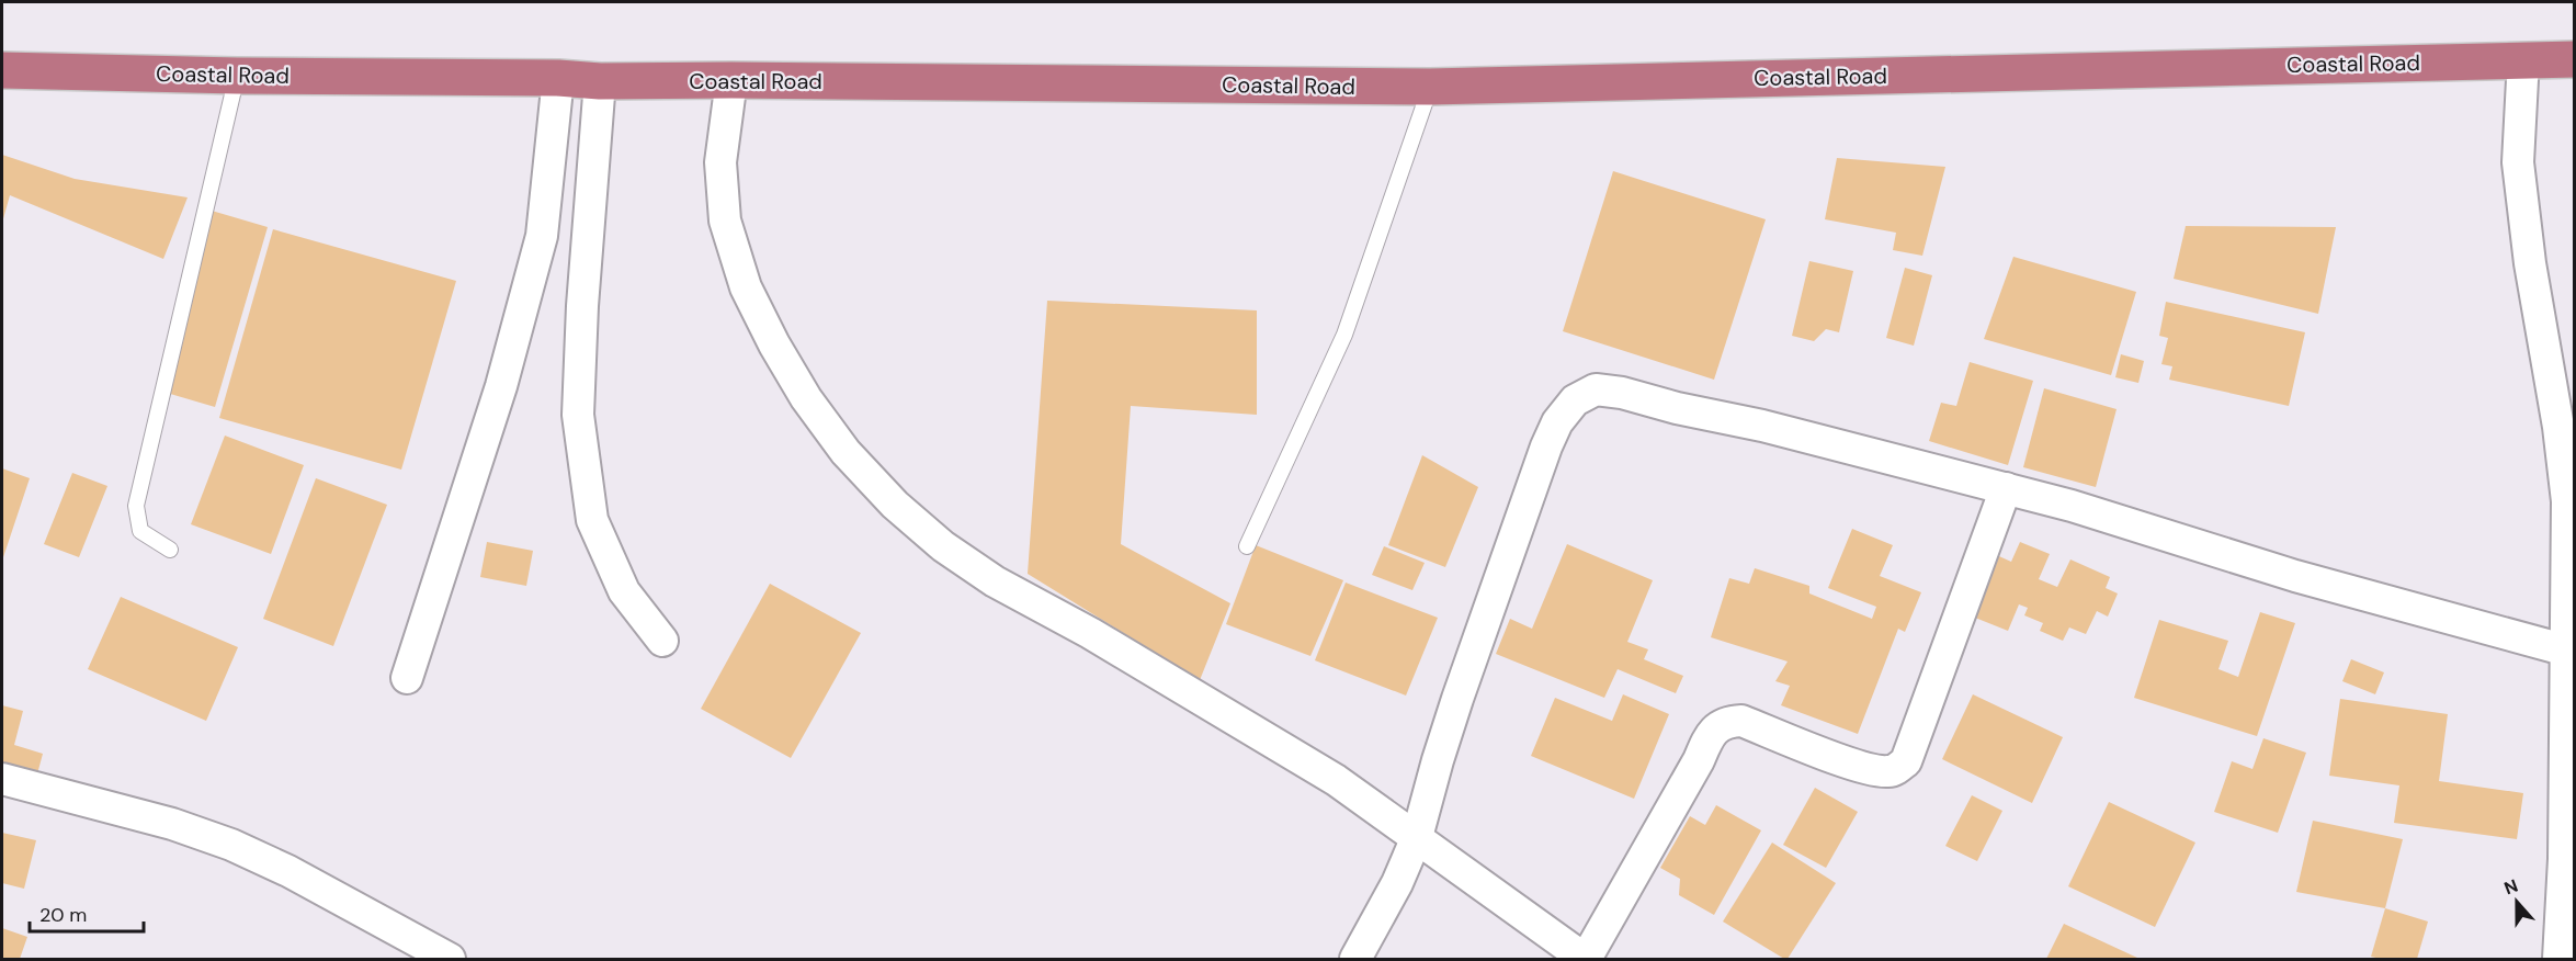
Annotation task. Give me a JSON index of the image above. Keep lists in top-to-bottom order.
{
  "streets": {
    "highway": ["Coastal Road"]
  },
  "scale_bar": "20 m",
  "north": "top"
}
